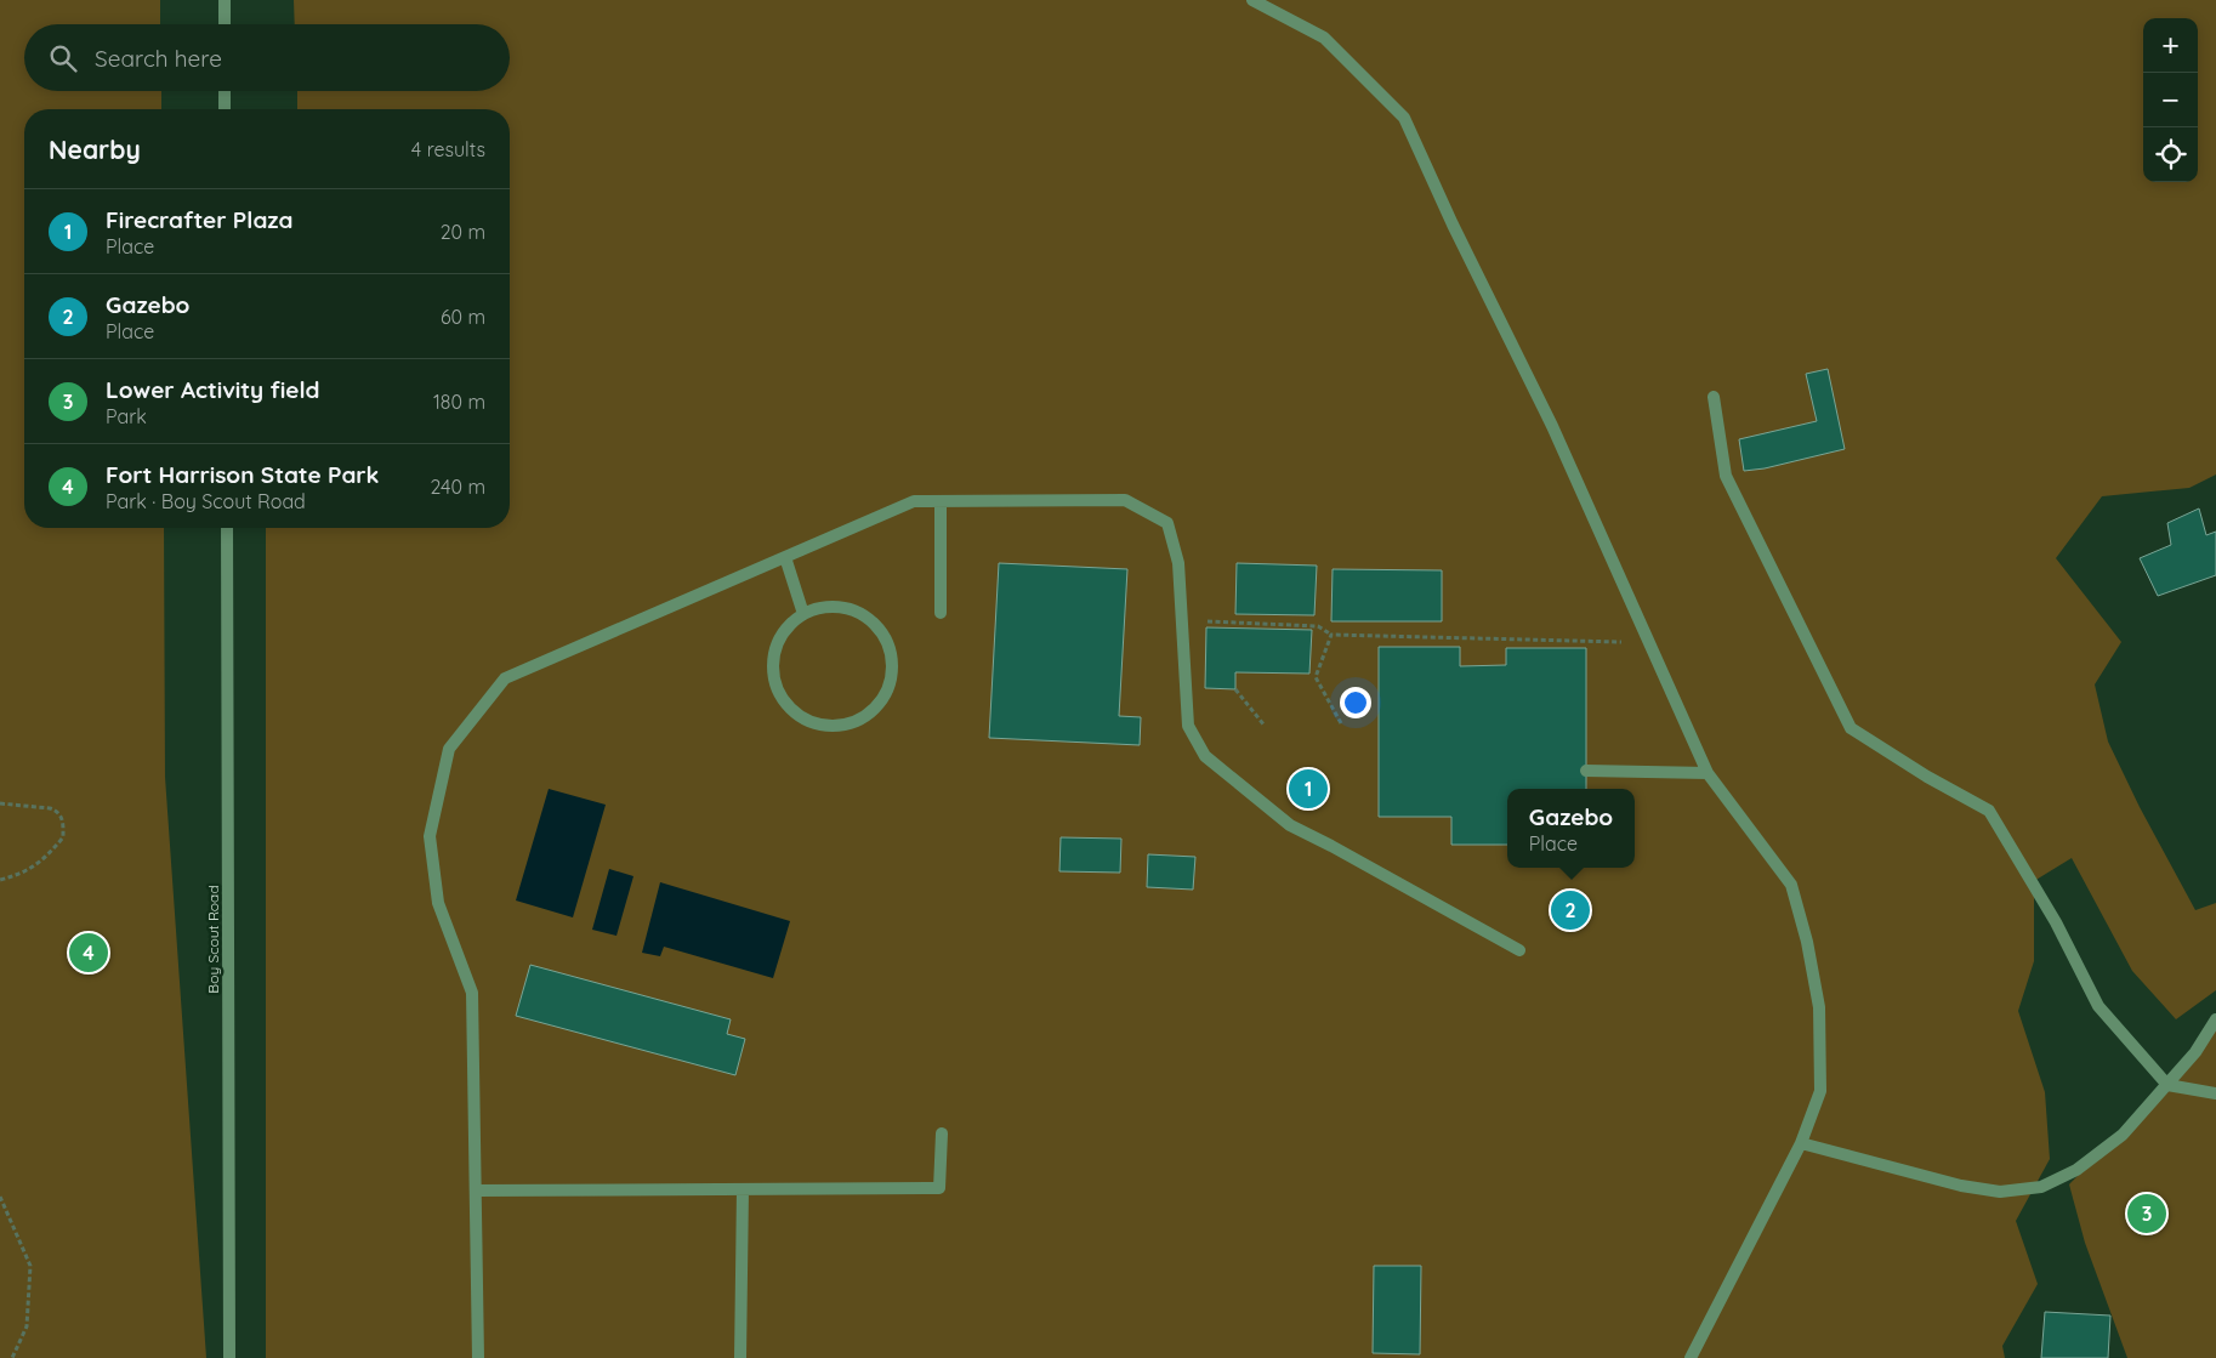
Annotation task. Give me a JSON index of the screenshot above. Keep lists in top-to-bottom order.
{
  "streets": {
    "street": ["Boy Scout Road"]
  },
  "page": {
    "map_buttons": ["+", "−"],
    "search": "Search here",
    "heading": ["Nearby", "4 results"],
    "list": [
      {
        "mark": "1",
        "name": "Firecrafter Plaza",
        "note": "Place",
        "value": "20 m"
      },
      {
        "mark": "2",
        "name": "Gazebo",
        "note": "Place",
        "value": "60 m"
      },
      {
        "mark": "3",
        "name": "Lower Activity field",
        "note": "Park",
        "value": "180 m"
      },
      {
        "mark": "4",
        "name": "Fort Harrison State Park",
        "note": "Park · Boy Scout Road",
        "value": "240 m"
      }
    ],
    "pins": [
      "1",
      "2",
      "4",
      "3"
    ],
    "popup": ["Gazebo", "Place"]
  }
}
